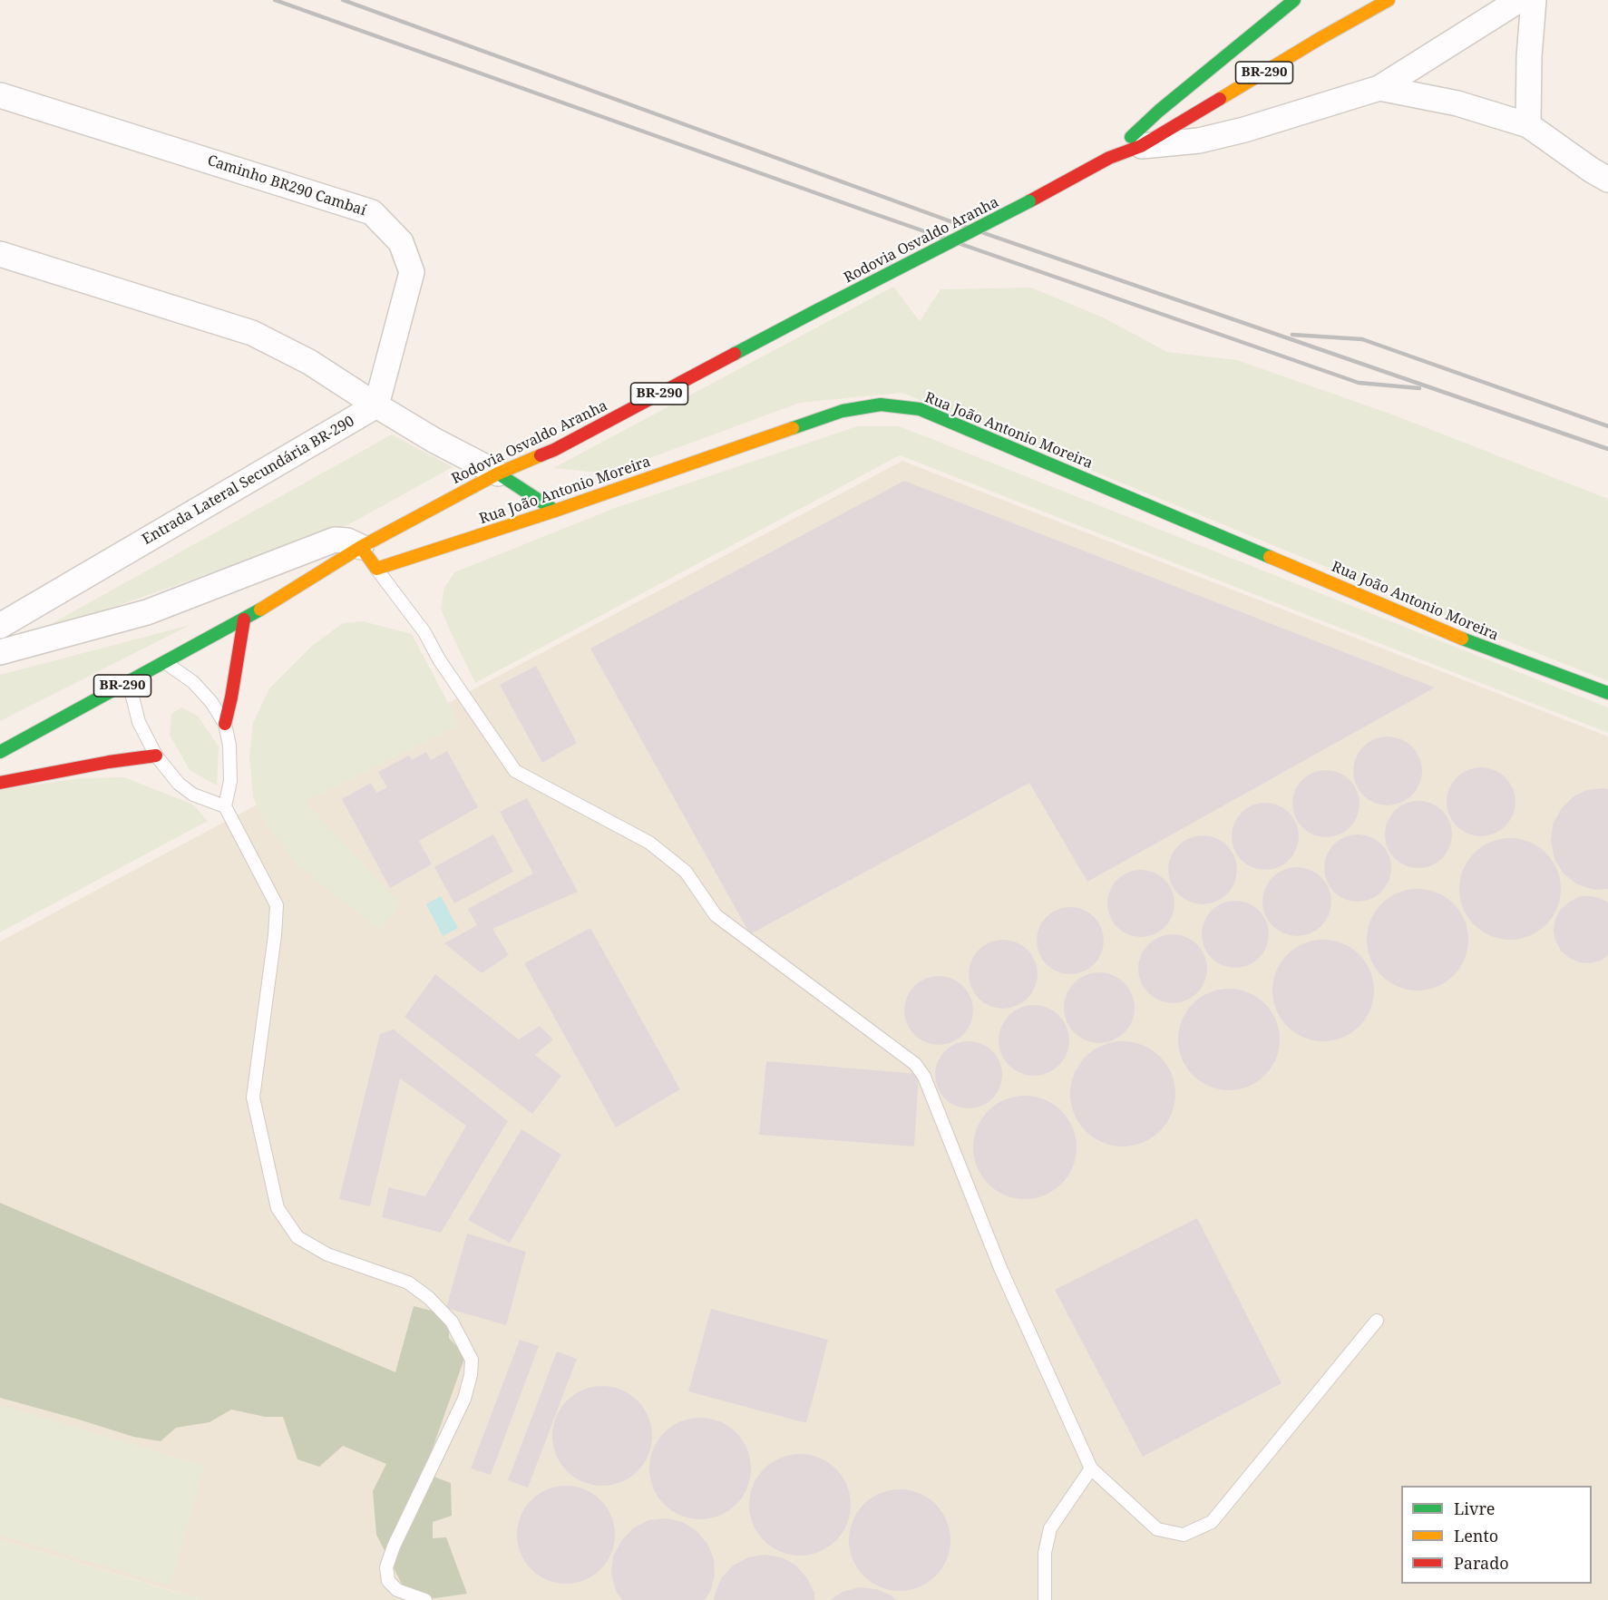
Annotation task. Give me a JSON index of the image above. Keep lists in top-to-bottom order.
{
  "streets": {
    "main road": ["BR-290", "Rodovia Osvaldo Aranha", "Rua João Antonio Moreira"],
    "street": ["Caminho BR290 Cambaí", "Entrada Lateral Secundária BR-290"]
  },
  "crossings": [
    ["Caminho BR290 Cambaí", "Entrada Lateral Secundária BR-290"]
  ],
  "legend": ["Livre", "Lento", "Parado"]
}
